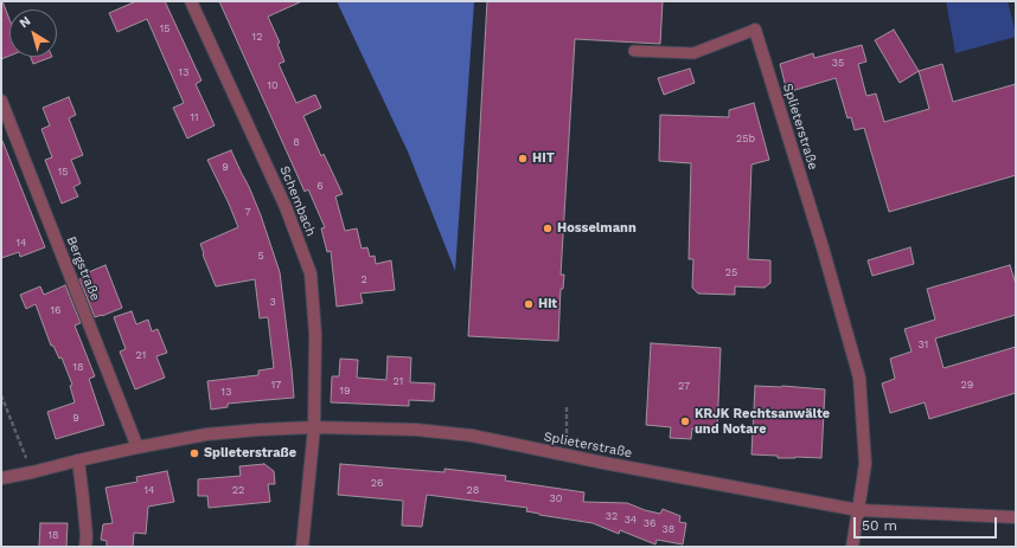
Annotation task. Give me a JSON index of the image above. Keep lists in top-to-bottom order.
{
  "streets": {
    "street": ["Splieterstraße", "Schembach", "Bergstraße"]
  },
  "crossings": [
    ["Splieterstraße", "Schembach"],
    ["Splieterstraße", "Bergstraße"]
  ],
  "places": [
    "HIT",
    "Hosselmann",
    "Hit",
    "KRJK Rechtsanwälte und Notare",
    "Splieterstraße"
  ],
  "house_numbers": [
    "15",
    "12",
    "35",
    "13",
    "10",
    "11",
    "25b",
    "8",
    "9",
    "15",
    "6",
    "7",
    "14",
    "5",
    "25",
    "2",
    "3",
    "16",
    "31",
    "21",
    "18",
    "21",
    "17",
    "29",
    "27",
    "19",
    "13",
    "9",
    "26",
    "14",
    "22",
    "28",
    "30",
    "32",
    "34",
    "36",
    "38",
    "18"
  ],
  "scale_bar": "50 m",
  "north": "top left"
}
